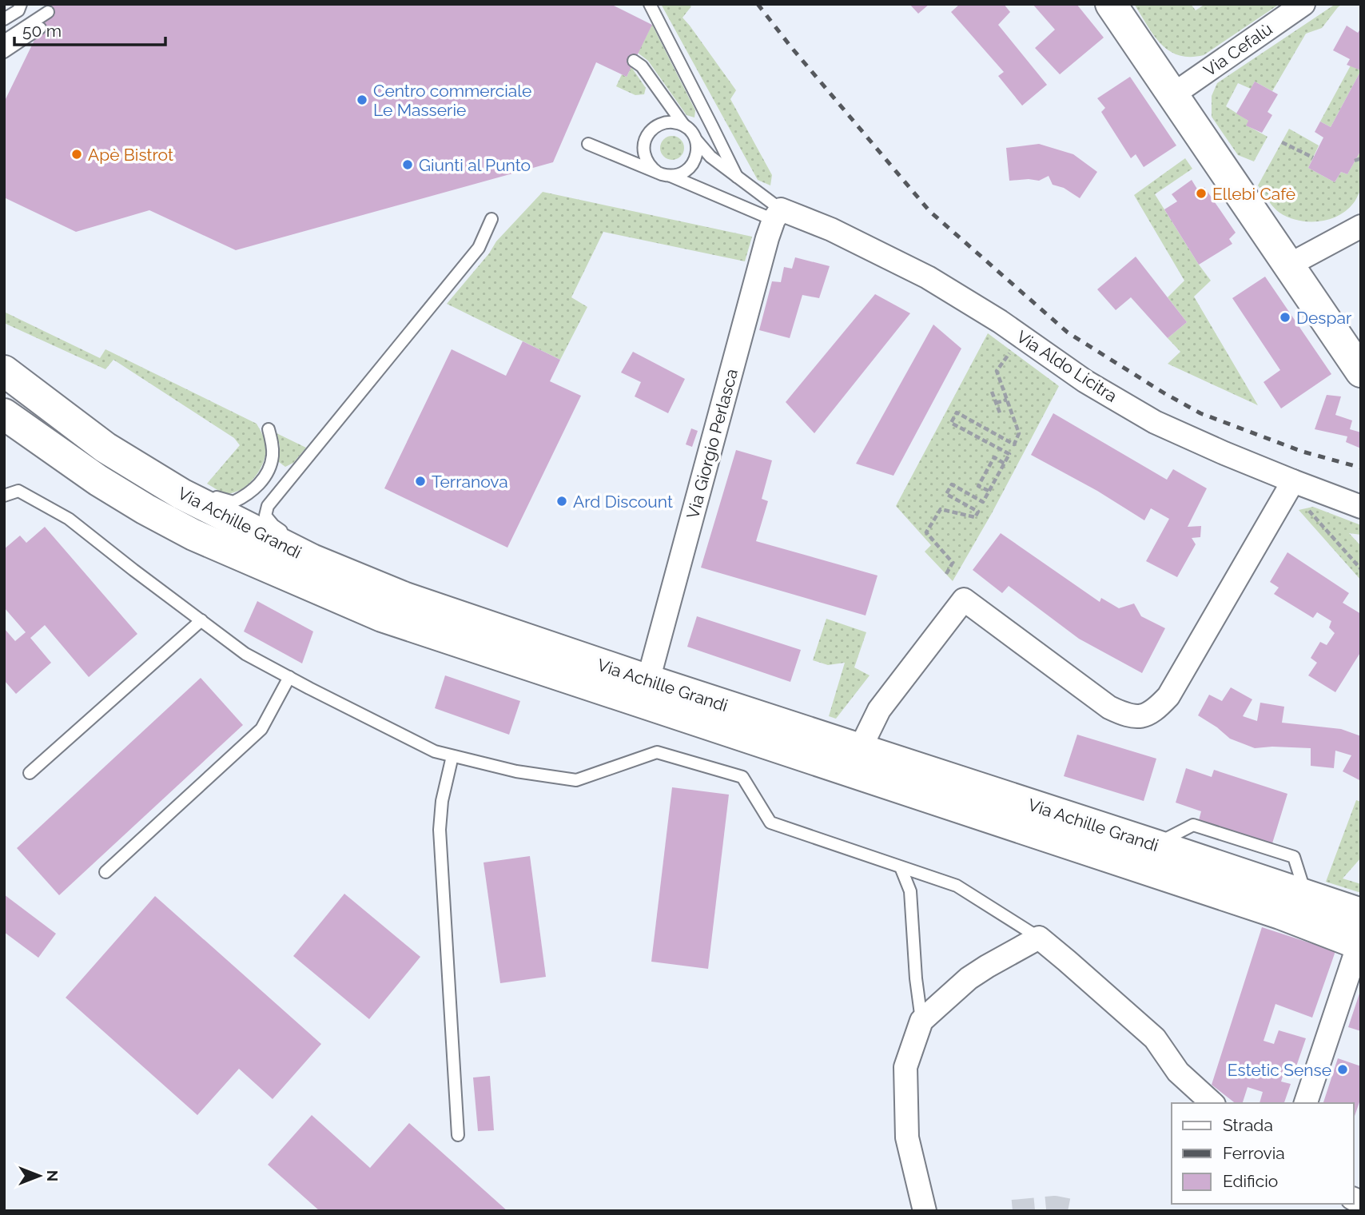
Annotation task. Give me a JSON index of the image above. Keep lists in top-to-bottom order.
{
  "streets": {
    "main road": ["Via Achille Grandi"],
    "street": ["Via Cefalù", "Via Aldo Licitra", "Via Giorgio Perlasca"]
  },
  "crossings": [
    ["Via Aldo Licitra", "Via Giorgio Perlasca"],
    ["Via Giorgio Perlasca", "Via Achille Grandi"]
  ],
  "places": [
    "Centro commerciale Le Masserie",
    "Apè Bistrot",
    "Giunti al Punto",
    "Ellebi Cafè",
    "Despar",
    "Terranova",
    "Ard Discount",
    "Estetic Sense"
  ],
  "legend": ["Strada", "Ferrovia", "Edificio"],
  "scale_bar": "50 m",
  "north": "right"
}
